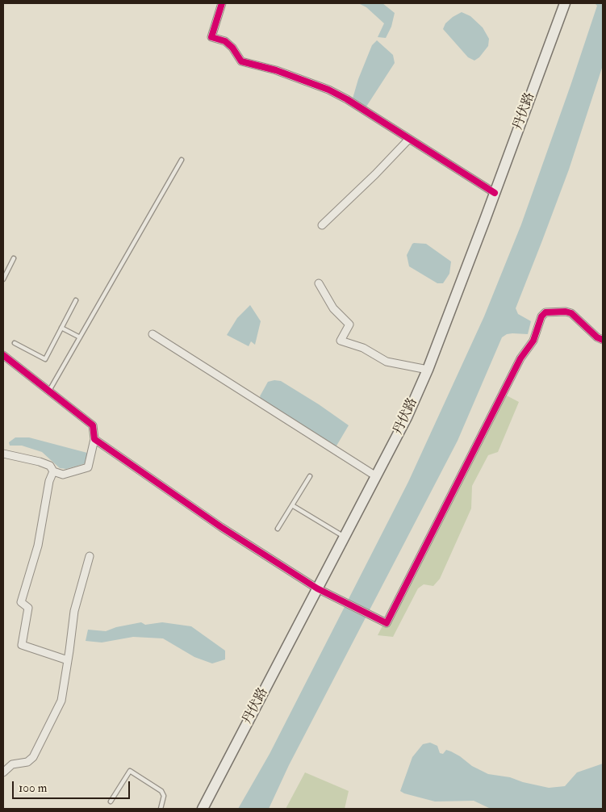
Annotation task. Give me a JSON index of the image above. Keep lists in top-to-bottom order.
{
  "streets": {
    "main road": ["丹伏路"]
  },
  "scale_bar": "100 m"
}
